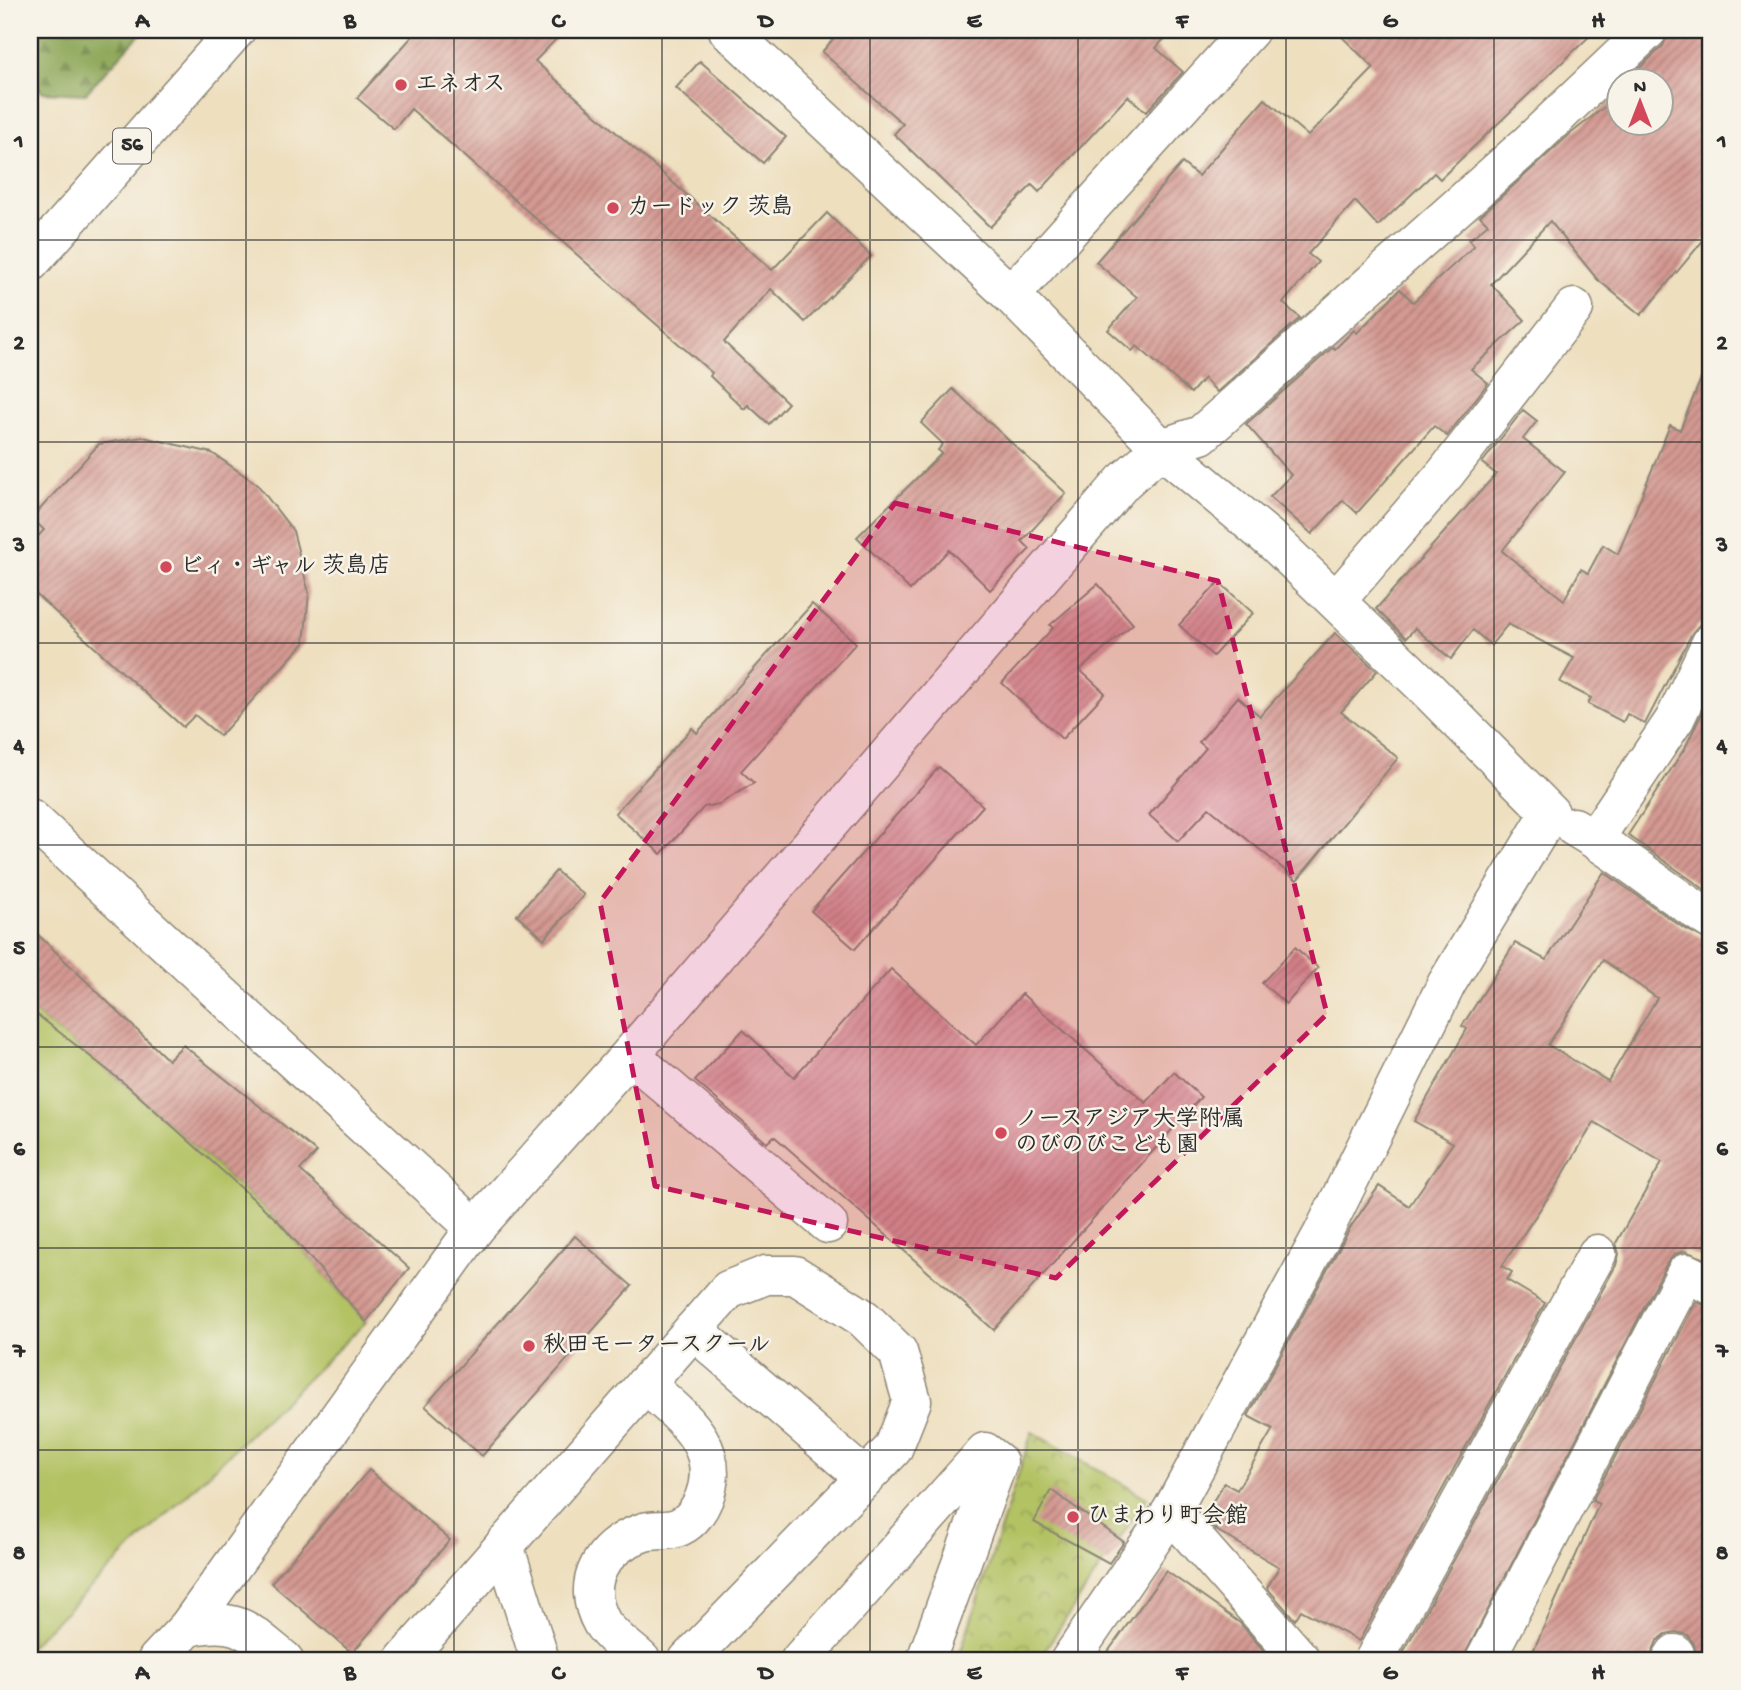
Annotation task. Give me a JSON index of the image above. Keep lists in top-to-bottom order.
{
  "streets": {
    "street": ["56"]
  },
  "places": [
    "エネオス",
    "カードック 茨島",
    "ビィ・ギャル 茨島店",
    "ノースアジア大学附属 のびのびこども園",
    "秋田モータースクール",
    "ひまわり町会館"
  ],
  "north": "top",
  "grid": {
    "columns": [
      "A",
      "B",
      "C",
      "D",
      "E",
      "F",
      "G",
      "H"
    ],
    "rows": [
      "1",
      "2",
      "3",
      "4",
      "5",
      "6",
      "7",
      "8"
    ]
  }
}
